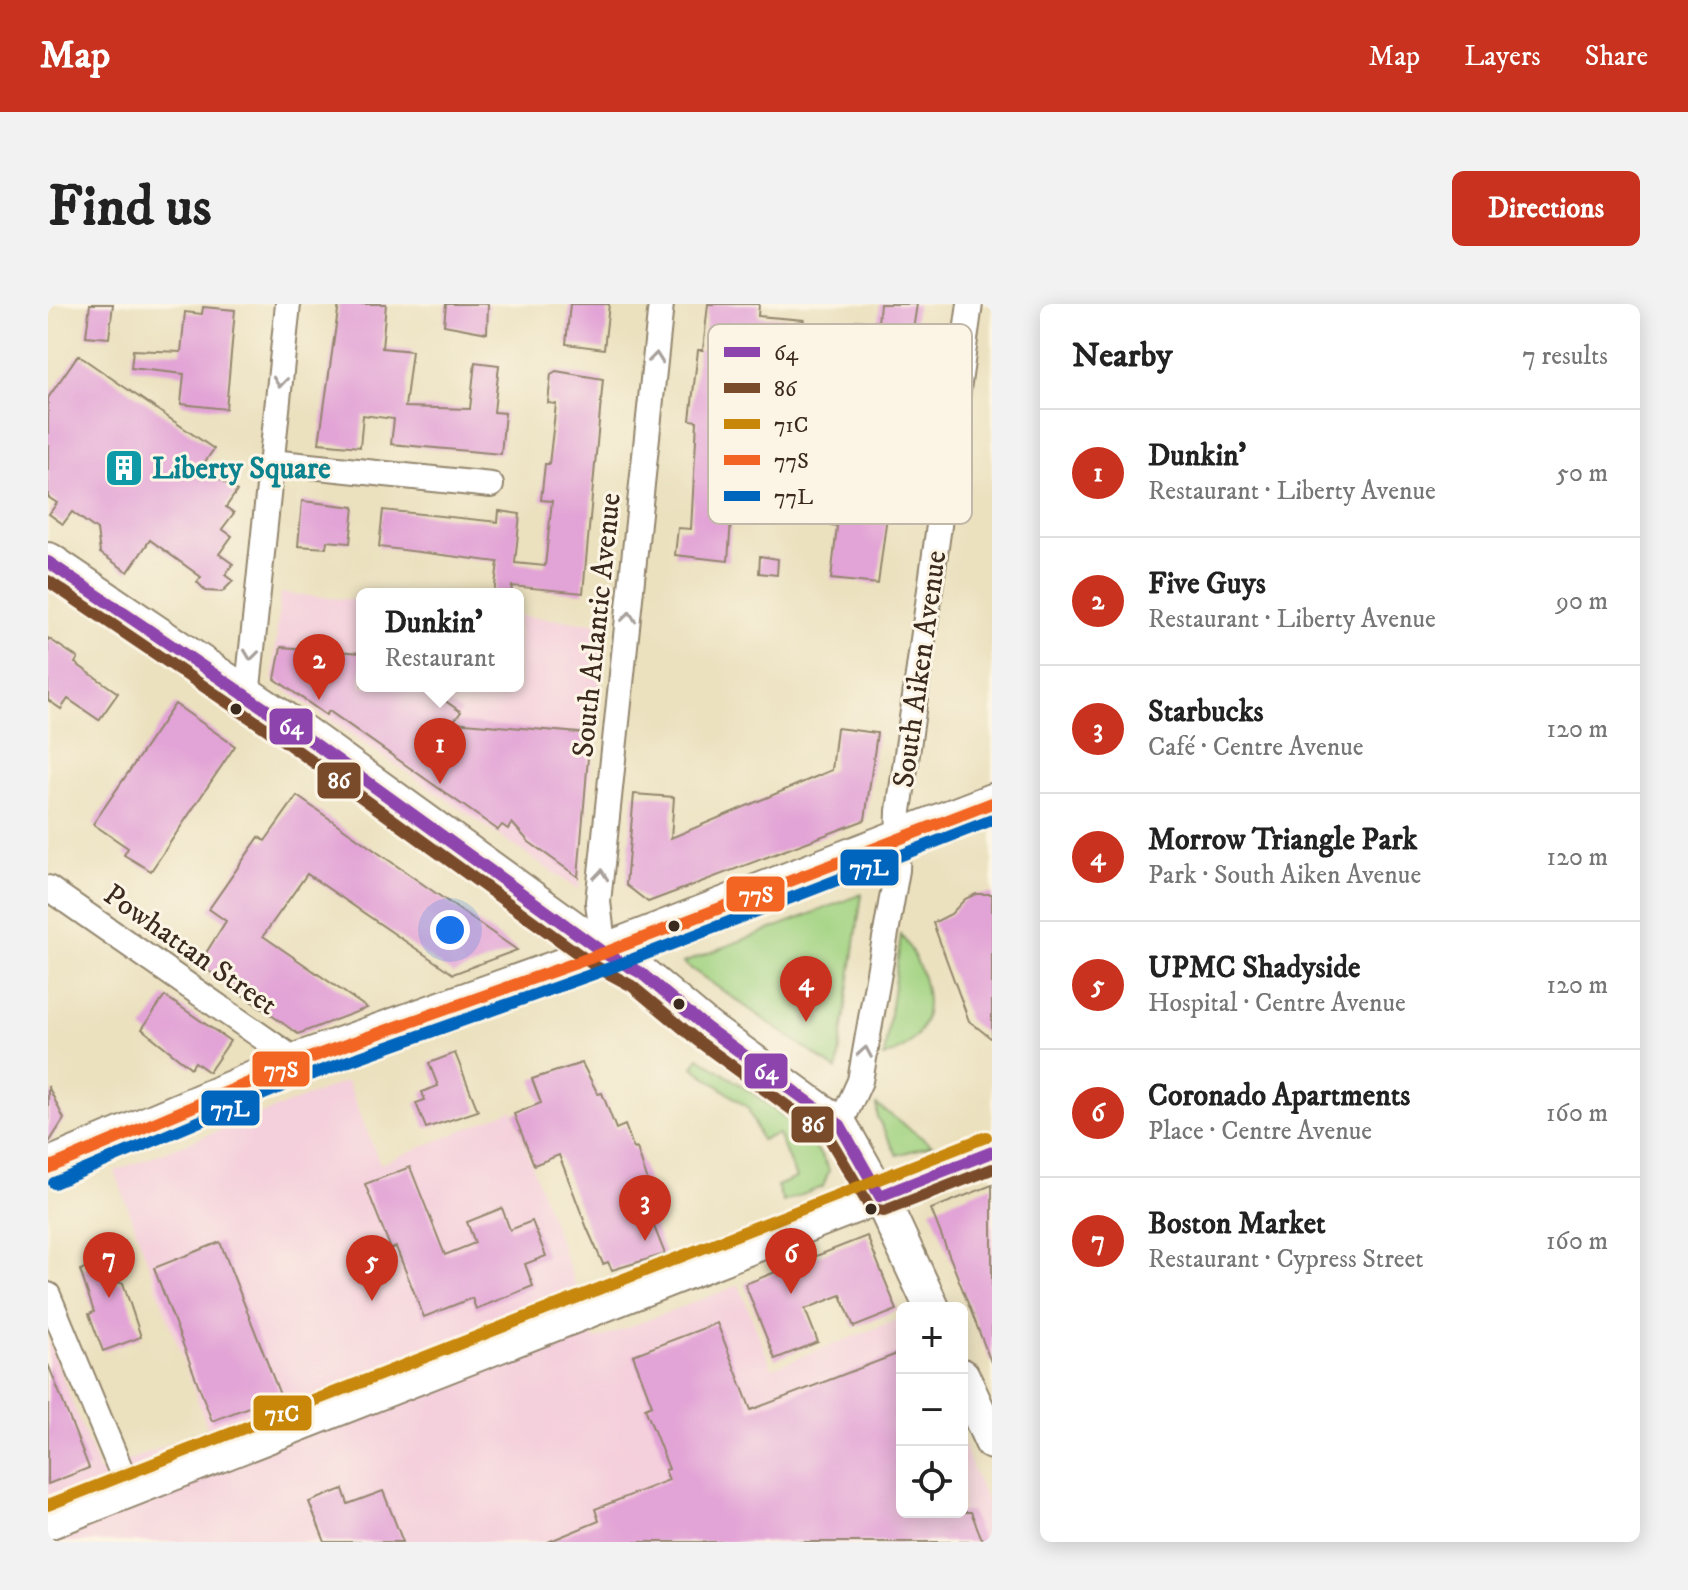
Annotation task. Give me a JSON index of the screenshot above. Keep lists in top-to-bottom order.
{
  "streets": {
    "street": ["South Atlantic Avenue", "South Aiken Avenue", "Powhattan Street"]
  },
  "one_way": ["South Atlantic Avenue", "South Aiken Avenue"],
  "places": {
    "building": ["Liberty Square"]
  },
  "lines": [
    "transit line 64",
    "transit line 86",
    "transit line 77S",
    "transit line 77L",
    "transit line 71C"
  ],
  "legend": [
    "64",
    "86",
    "71C",
    "77S",
    "77L"
  ],
  "page": {
    "header": "Map",
    "nav": ["Map", "Layers", "Share"],
    "buttons": "Directions",
    "title": "Find us",
    "heading": ["Nearby", "7 results"],
    "list": [
      {
        "mark": "1",
        "name": "Dunkin'",
        "note": "Restaurant · Liberty Avenue",
        "value": "50 m"
      },
      {
        "mark": "2",
        "name": "Five Guys",
        "note": "Restaurant · Liberty Avenue",
        "value": "90 m"
      },
      {
        "mark": "3",
        "name": "Starbucks",
        "note": "Café · Centre Avenue",
        "value": "120 m"
      },
      {
        "mark": "4",
        "name": "Morrow Triangle Park",
        "note": "Park · South Aiken Avenue",
        "value": "120 m"
      },
      {
        "mark": "5",
        "name": "UPMC Shadyside",
        "note": "Hospital · Centre Avenue",
        "value": "120 m"
      },
      {
        "mark": "6",
        "name": "Coronado Apartments",
        "note": "Place · Centre Avenue",
        "value": "160 m"
      },
      {
        "mark": "7",
        "name": "Boston Market",
        "note": "Restaurant · Cypress Street",
        "value": "160 m"
      }
    ],
    "popup": ["Dunkin'", "Restaurant"],
    "pins": [
      "2",
      "1",
      "4",
      "3",
      "6",
      "7",
      "5"
    ],
    "map_buttons": ["+", "−"]
  }
}
